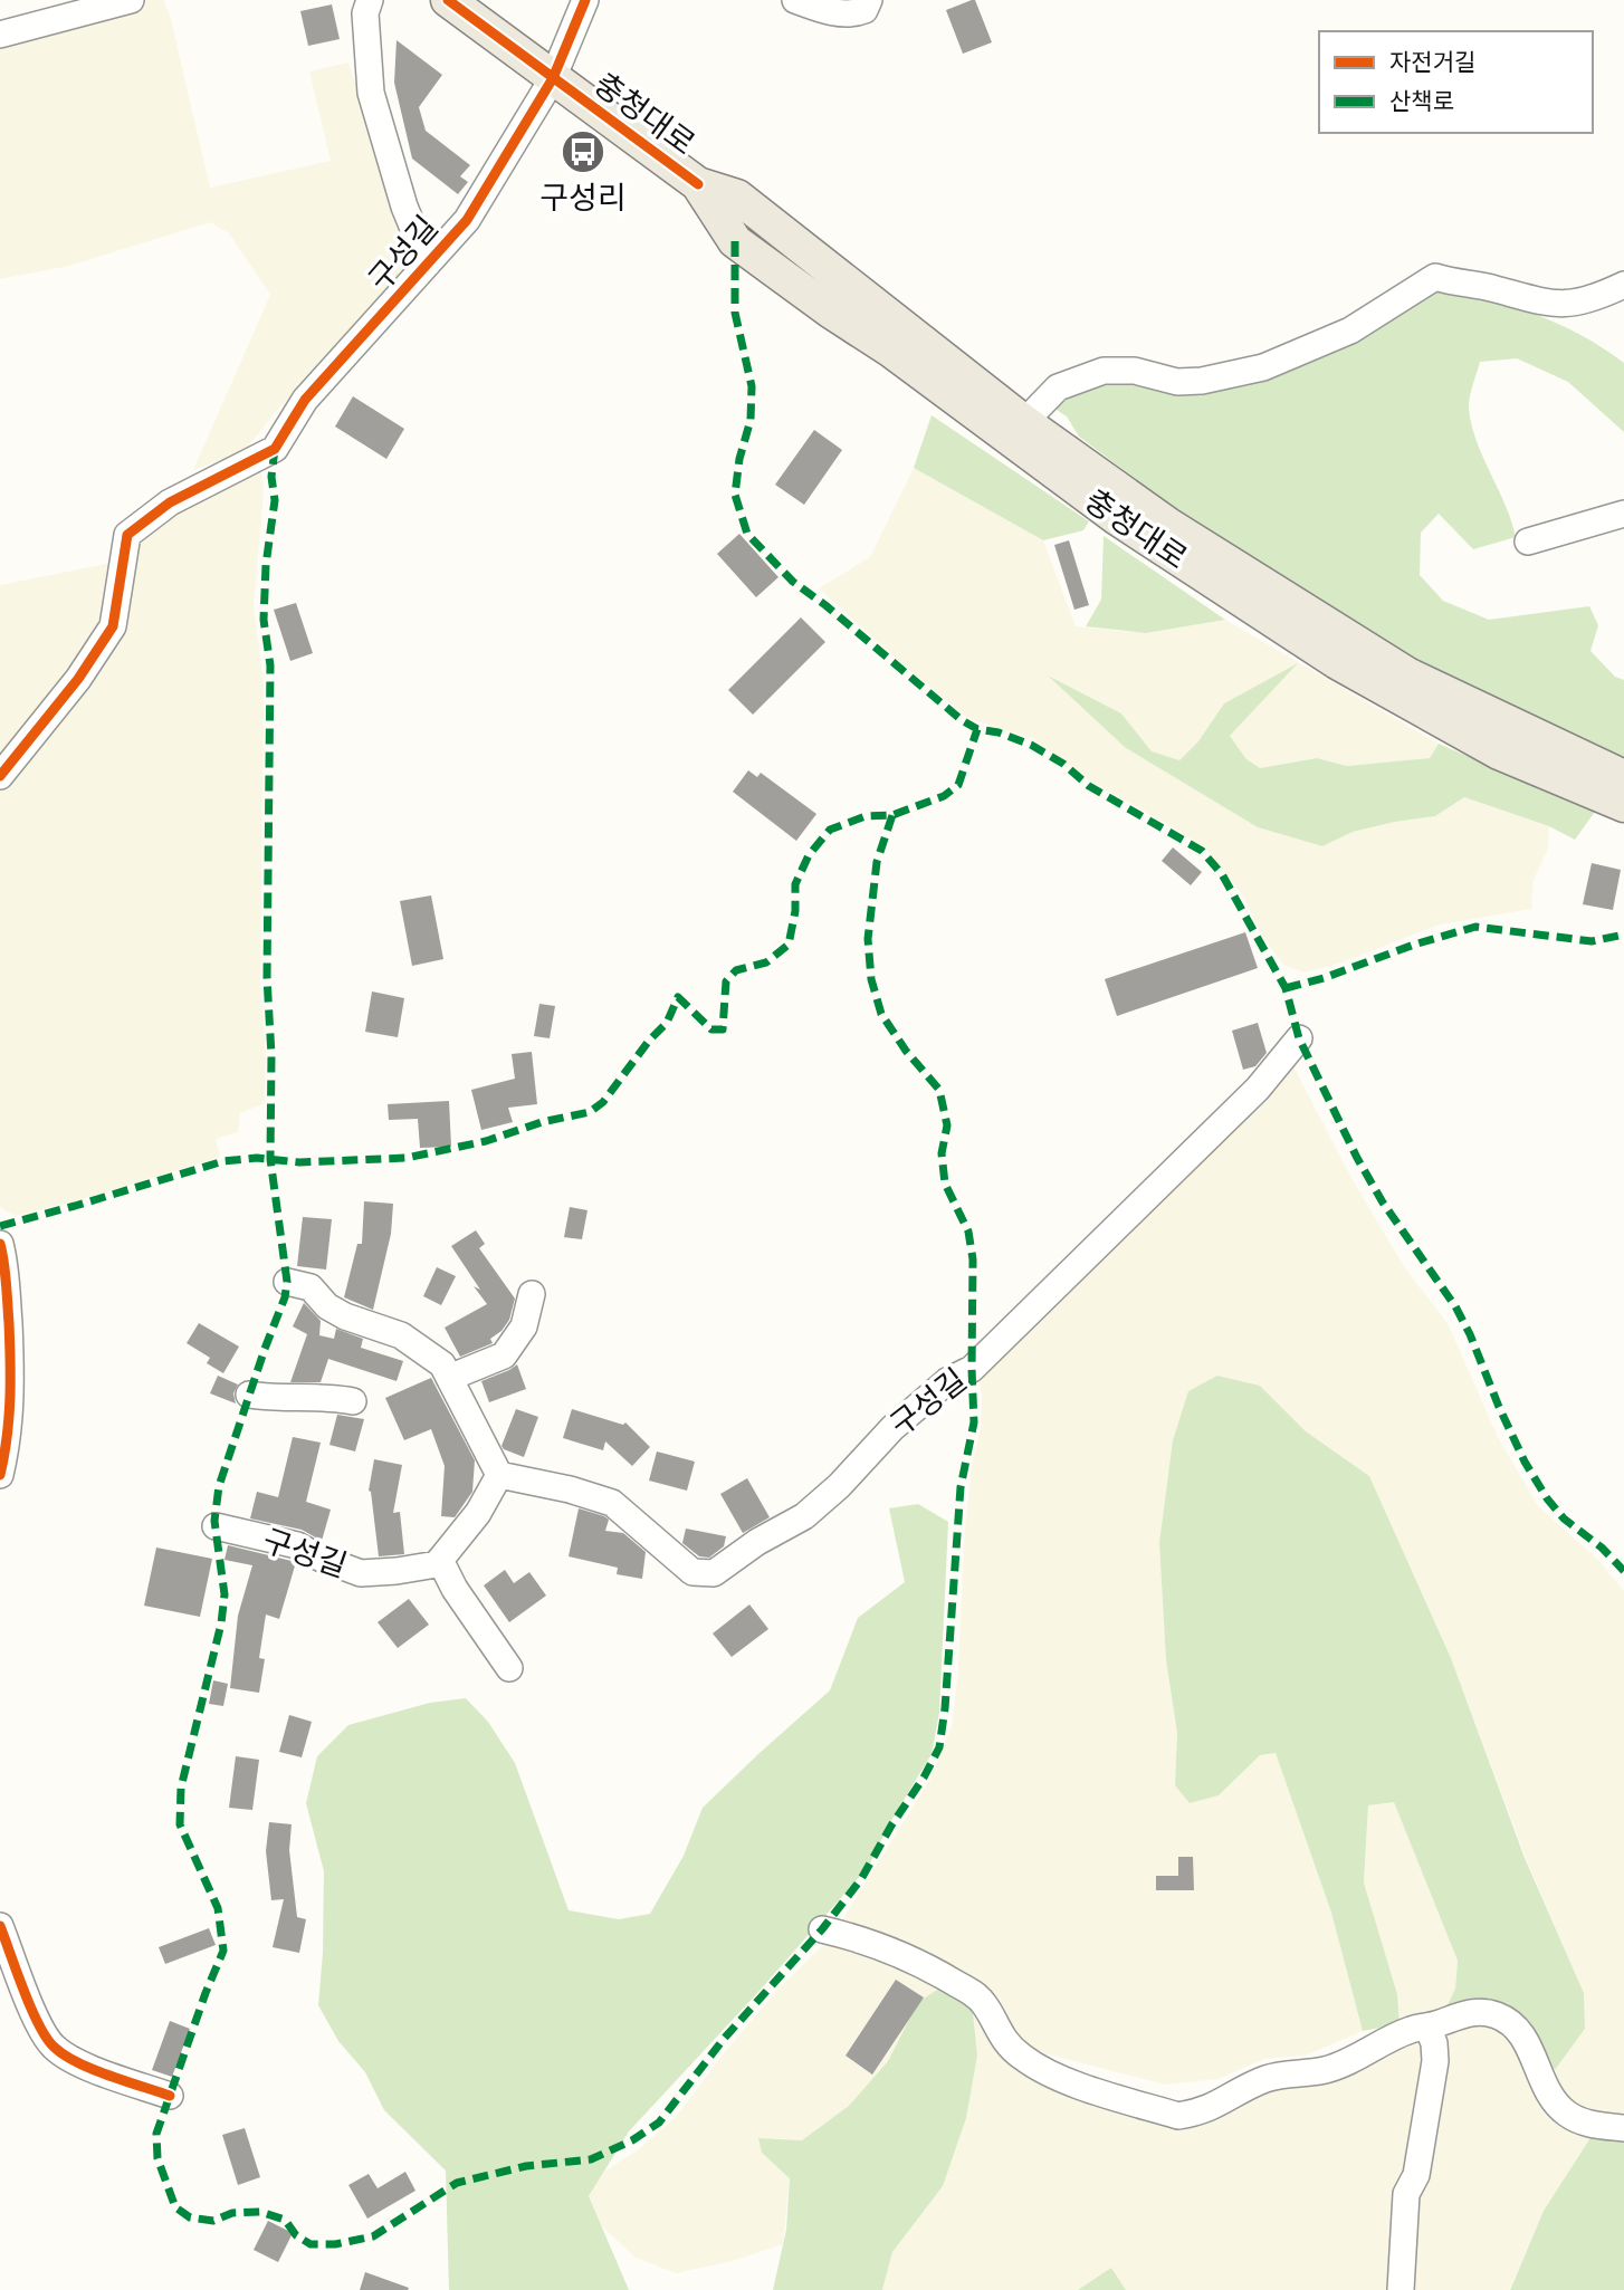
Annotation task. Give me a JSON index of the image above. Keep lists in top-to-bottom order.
{
  "streets": {
    "main road": ["충청대로"],
    "street": ["구성길"]
  },
  "crossings": [
    ["충청대로", "구성길"]
  ],
  "places": {
    "bus stop": ["구성리"]
  },
  "legend": ["자전거길", "산책로"]
}
